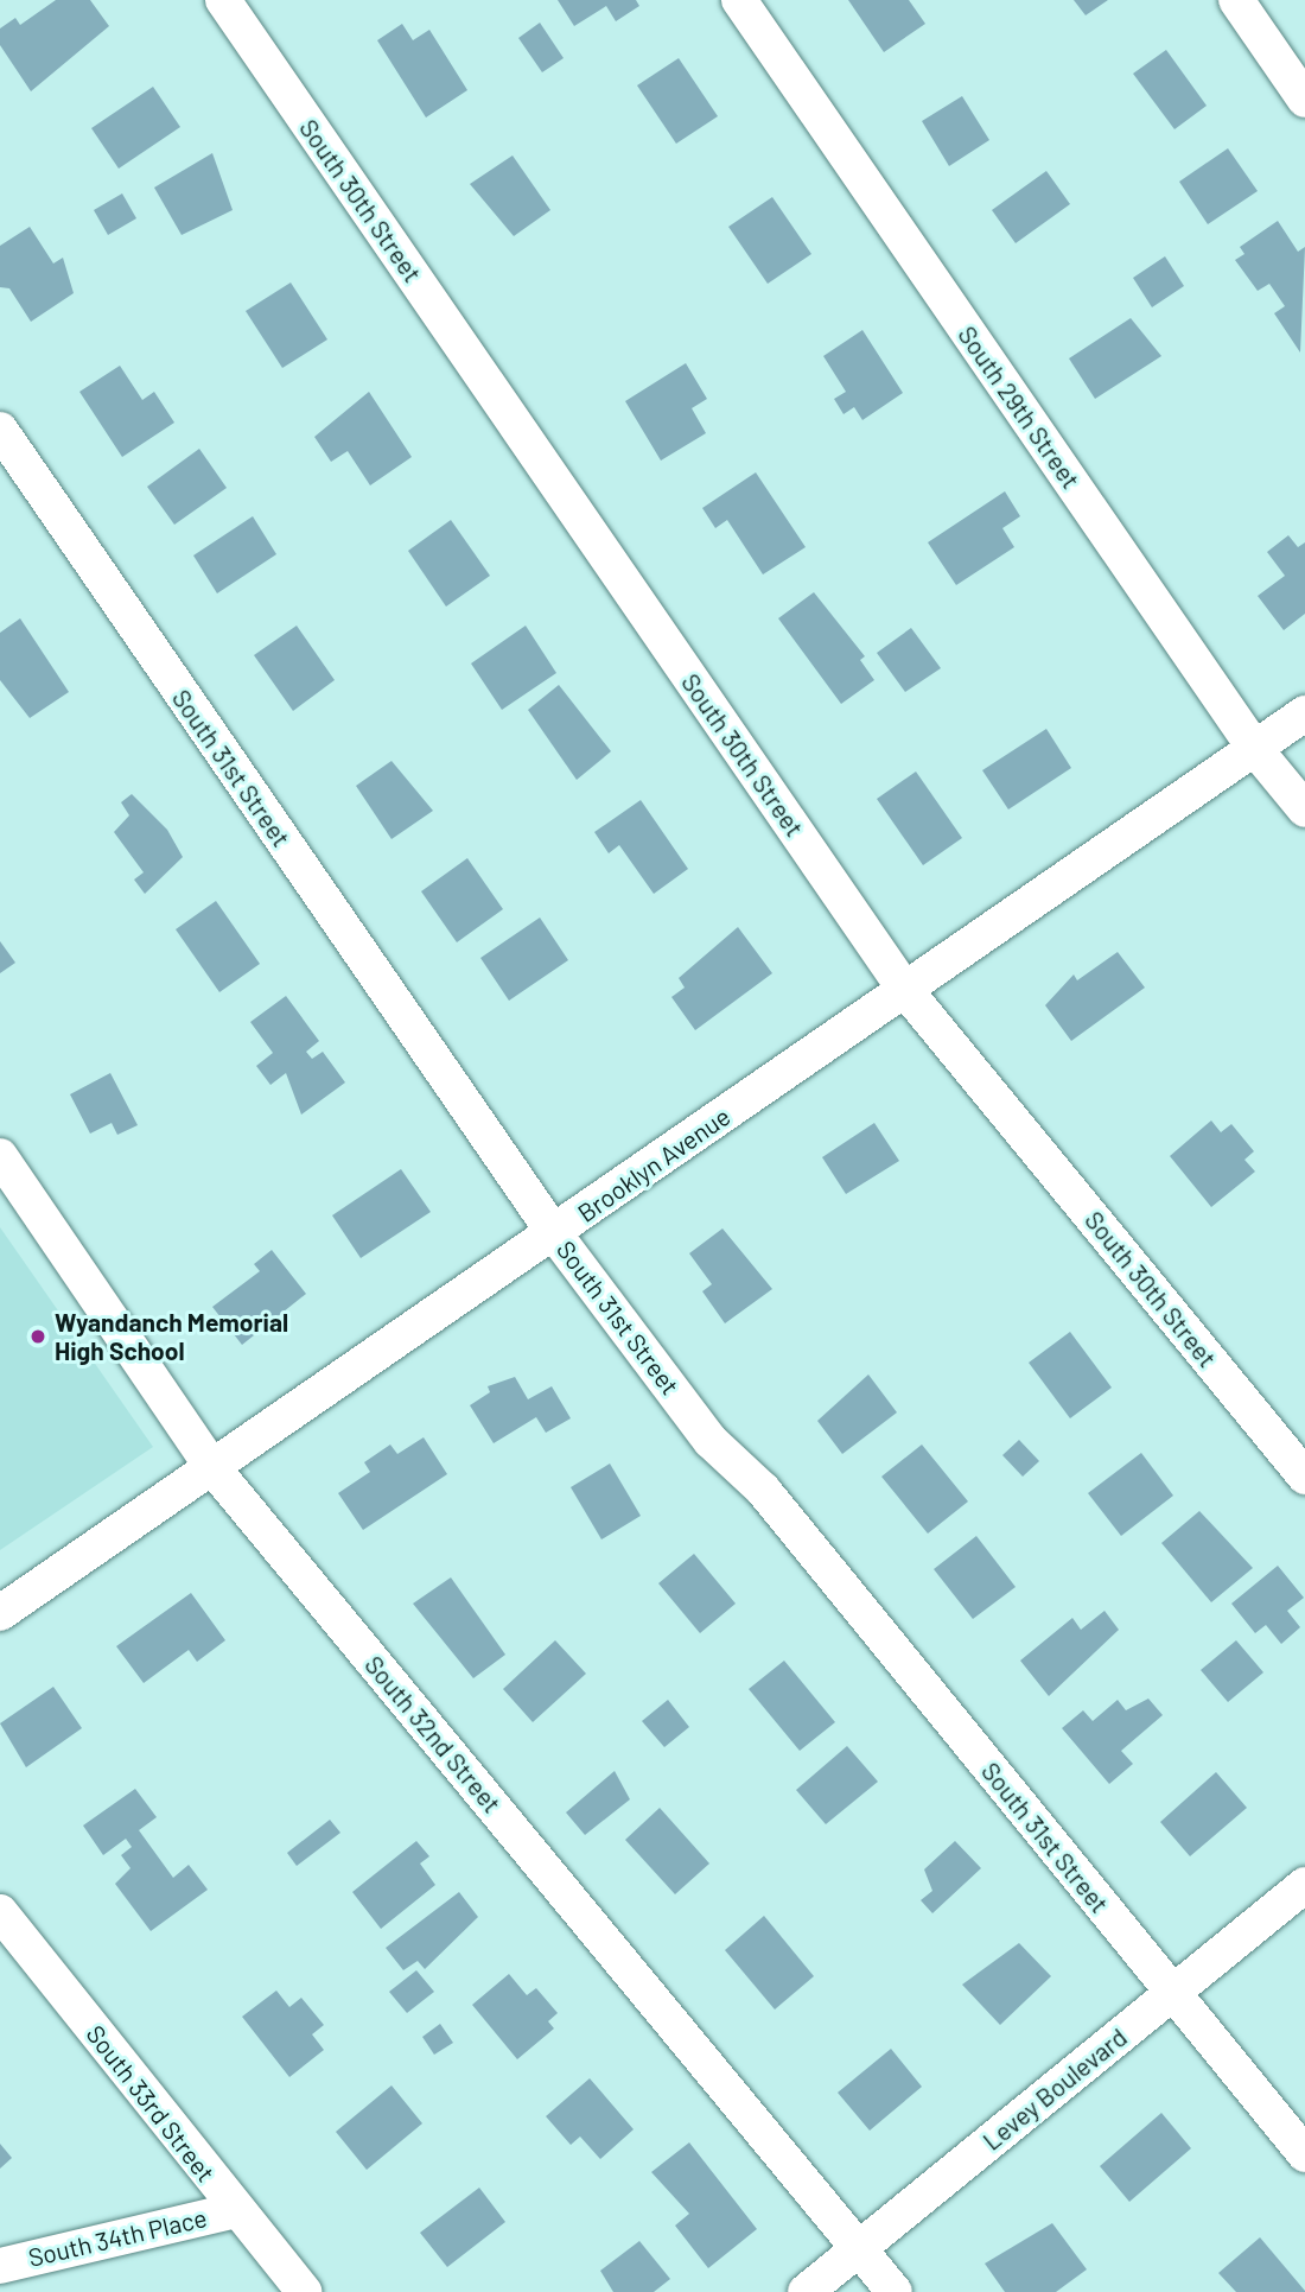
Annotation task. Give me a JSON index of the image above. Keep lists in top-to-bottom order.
{
  "streets": {
    "street": [
      "South 30th Street",
      "South 29th Street",
      "South 31st Street",
      "Brooklyn Avenue",
      "South 32nd Street",
      "Levey Boulevard",
      "South 33rd Street",
      "South 34th Place"
    ]
  },
  "crossings": [
    ["South 30th Street", "Brooklyn Avenue"],
    ["South 29th Street", "Brooklyn Avenue"],
    ["South 31st Street", "Brooklyn Avenue"],
    ["South 31st Street", "Levey Boulevard"],
    ["Brooklyn Avenue", "South 32nd Street"],
    ["South 32nd Street", "Levey Boulevard"],
    ["South 33rd Street", "South 34th Place"]
  ],
  "places": ["Wyandanch Memorial High School"]
}
